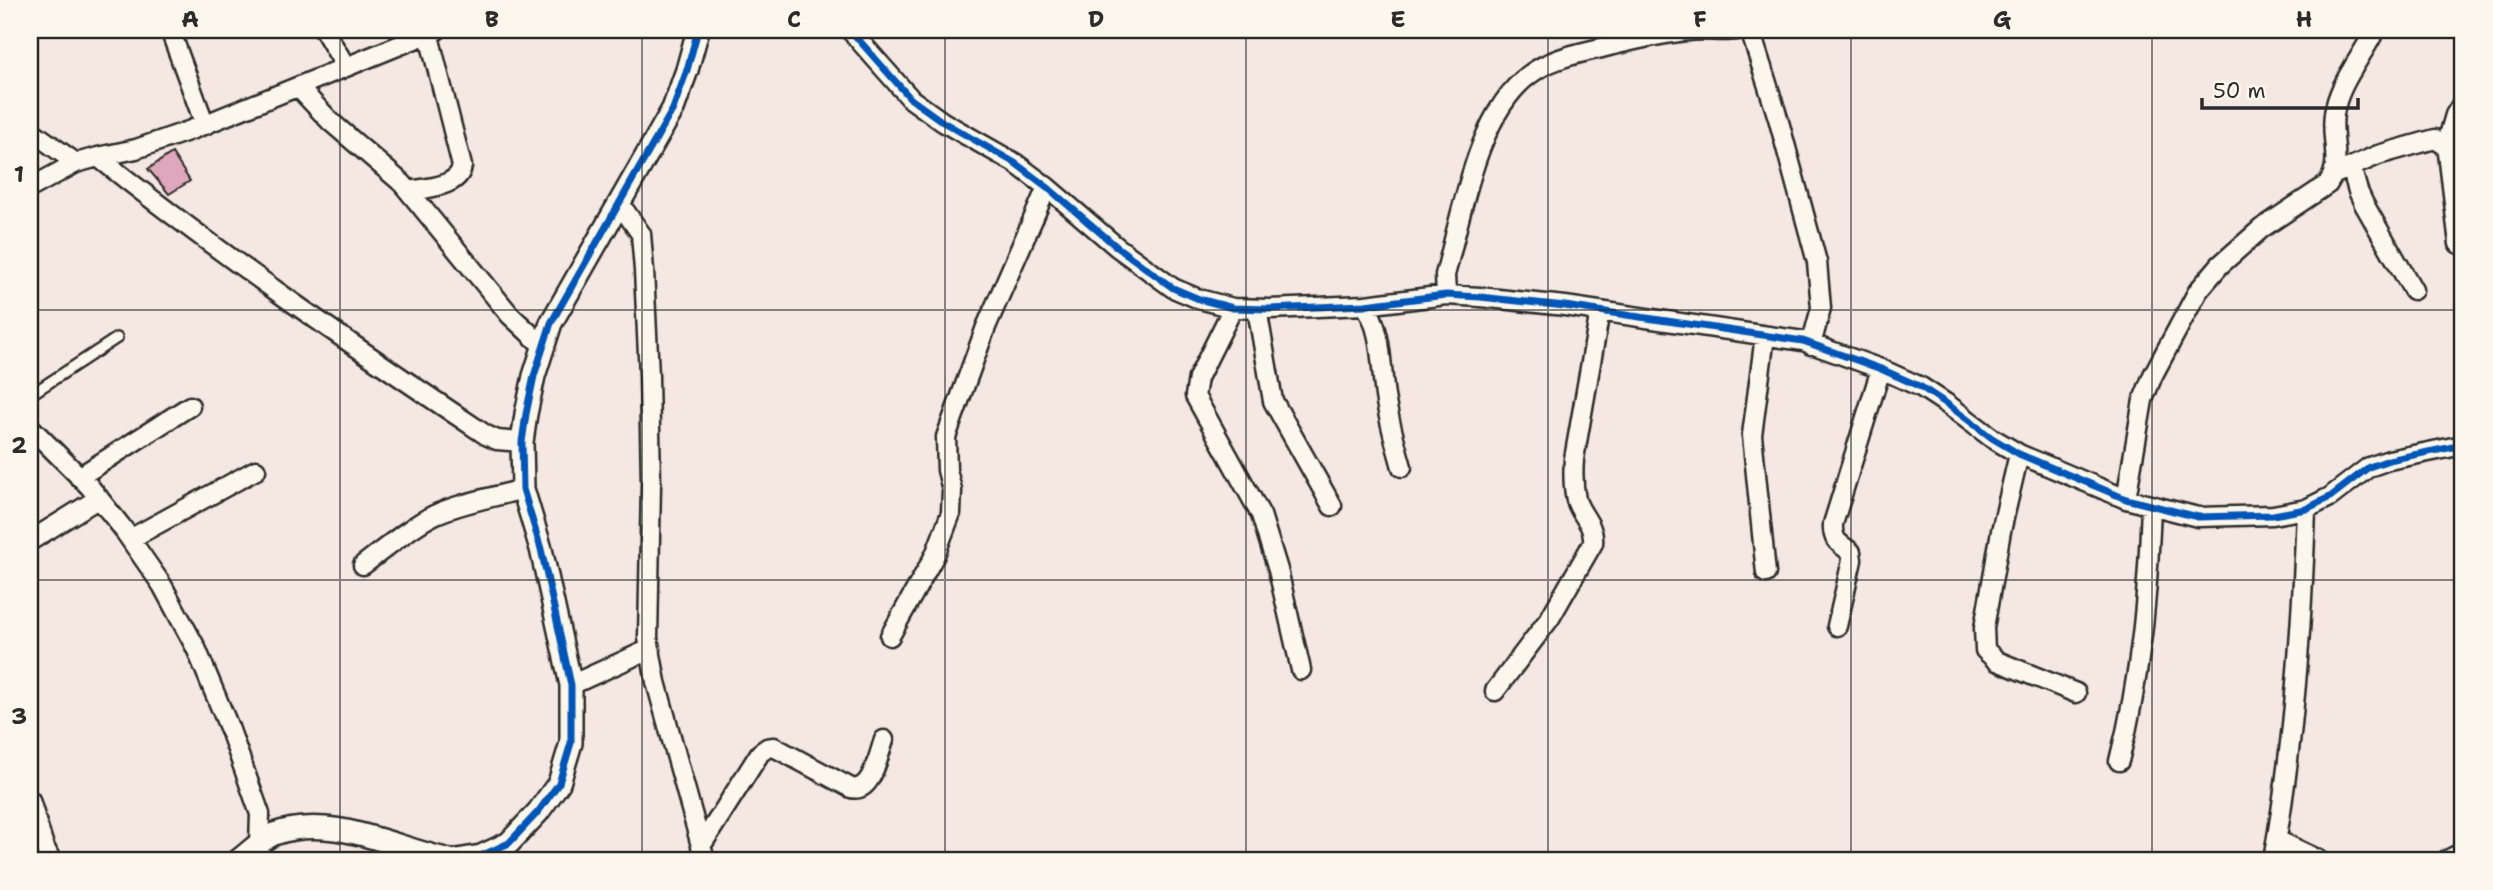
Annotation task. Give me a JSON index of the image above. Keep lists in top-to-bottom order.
{
  "scale_bar": "50 m",
  "grid": {
    "columns": [
      "A",
      "B",
      "C",
      "D",
      "E",
      "F",
      "G",
      "H"
    ],
    "rows": ["1", "2", "3"]
  }
}
